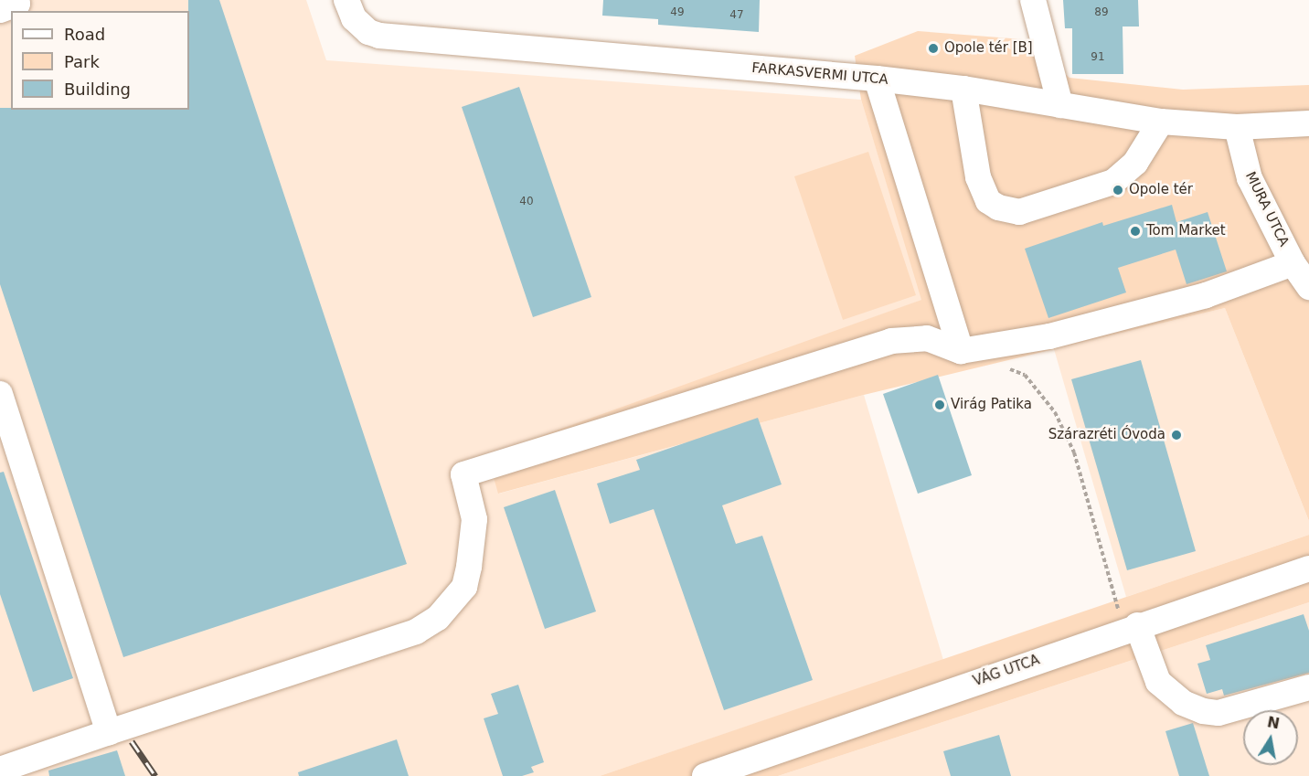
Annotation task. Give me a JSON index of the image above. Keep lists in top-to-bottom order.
{
  "streets": {
    "street": ["FARKASVERMI UTCA", "MURA UTCA", "VÁG UTCA"]
  },
  "crossings": [
    ["FARKASVERMI UTCA", "MURA UTCA"]
  ],
  "places": [
    "Opole tér [B]",
    "Opole tér",
    "Tom Market",
    "Virág Patika",
    "Szárazréti Óvoda"
  ],
  "house_numbers": [
    "49",
    "89",
    "47",
    "91",
    "40"
  ],
  "legend": ["Road", "Park", "Building"],
  "north": "top"
}
